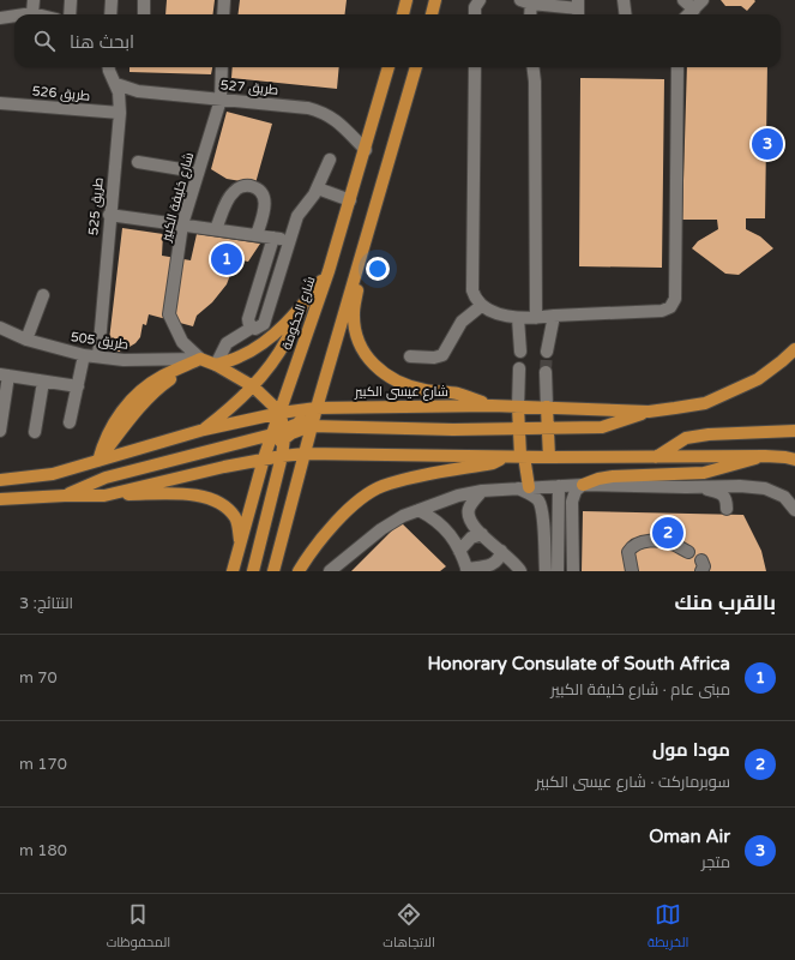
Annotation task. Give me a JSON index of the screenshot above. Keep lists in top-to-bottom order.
{
  "streets": {
    "main road": ["شارع الحكومة", "شارع عيسى الكبير"],
    "street": [
      "طريق 527",
      "طريق 526",
      "شارع خليفة الكبير",
      "طريق 525",
      "طريق 505"
    ]
  },
  "crossings": [
    ["طريق 527", "شارع خليفة الكبير"],
    ["طريق 527", "طريق 525"],
    ["طريق 527", "شارع الحكومة"],
    ["طريق 526", "طريق 525"],
    ["شارع خليفة الكبير", "طريق 505"],
    ["طريق 525", "طريق 505"],
    ["شارع الحكومة", "شارع عيسى الكبير"]
  ],
  "page": {
    "search": "ابحث هنا",
    "pins": ["3", "1", "2"],
    "heading": ["بالقرب منك", "النتائج: 3"],
    "list": [
      {
        "mark": "1",
        "name": "Honorary Consulate of South Africa",
        "note": "مبنى عام · شارع خليفة الكبير",
        "value": "70 m"
      },
      {
        "mark": "2",
        "name": "مودا مول",
        "note": "سوبرماركت · شارع عيسى الكبير",
        "value": "170 m"
      },
      {
        "mark": "3",
        "name": "Oman Air",
        "note": "متجر",
        "value": "180 m"
      }
    ],
    "nav": ["الخريطة", "الاتجاهات", "المحفوظات"]
  }
}
